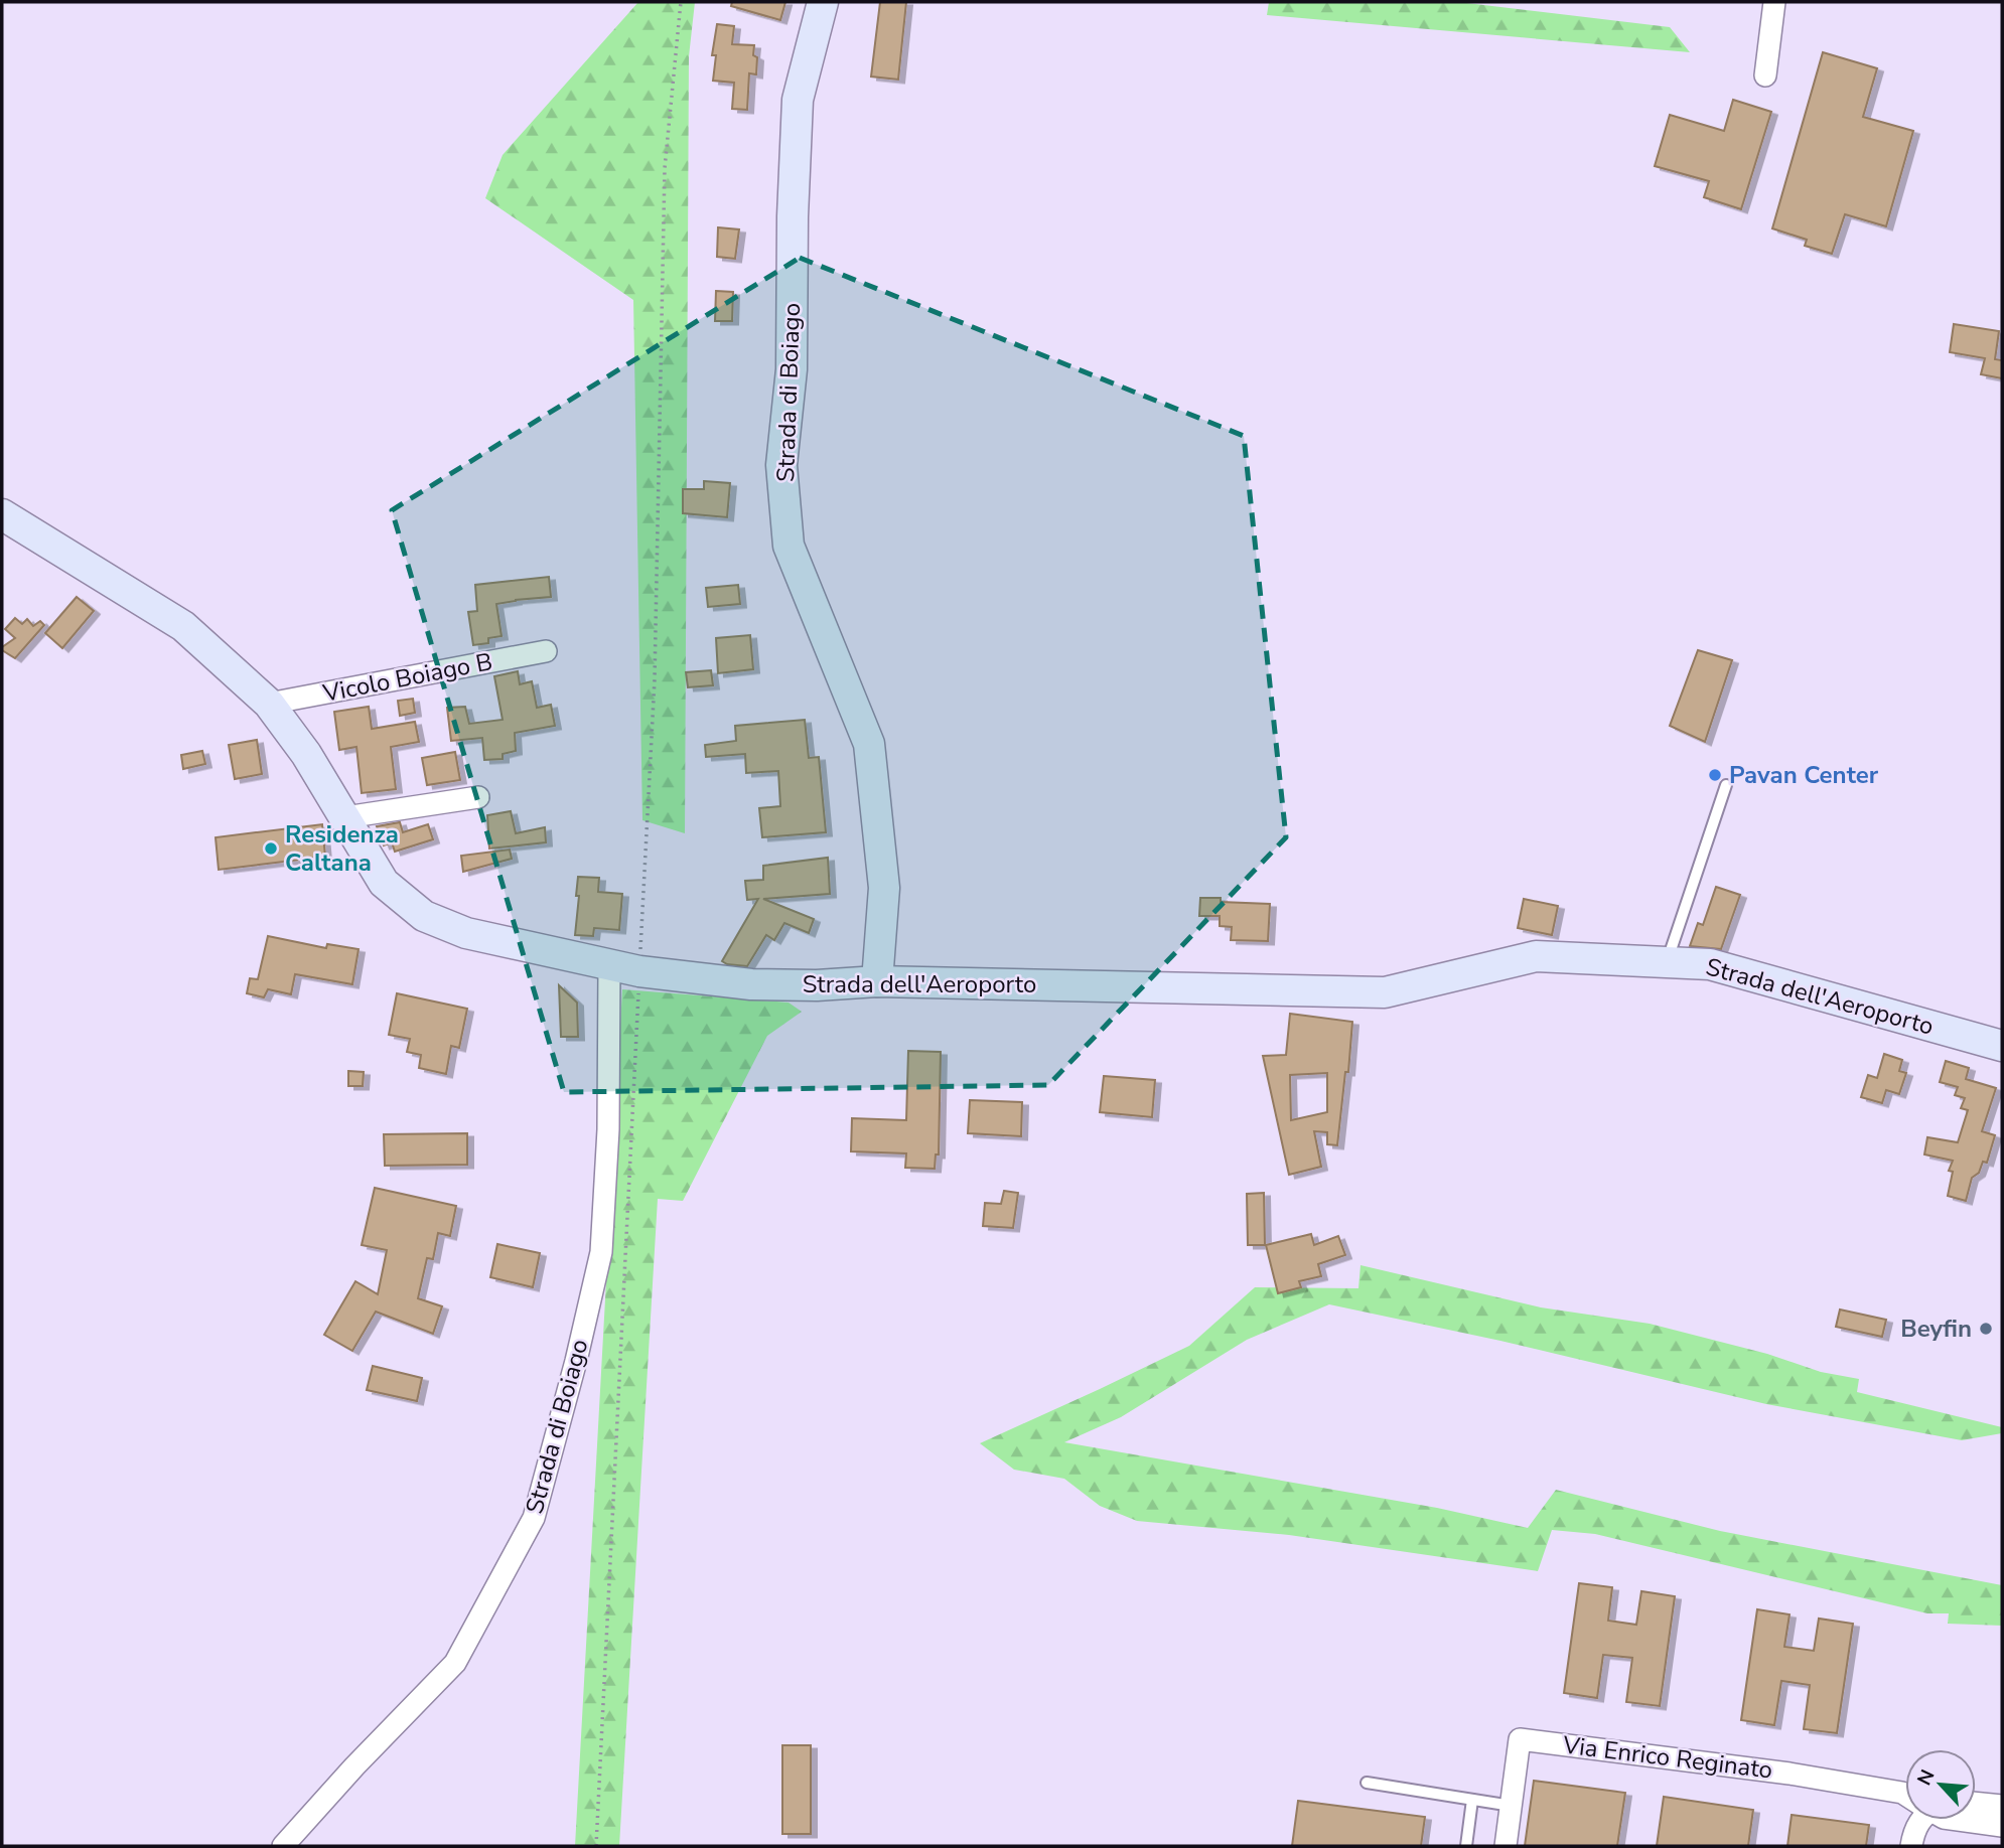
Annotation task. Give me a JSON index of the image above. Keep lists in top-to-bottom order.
{
  "streets": {
    "street": [
      "Strada di Boiago",
      "Vicolo Boiago B",
      "Strada dell'Aeroporto",
      "Via Enrico Reginato"
    ]
  },
  "crossings": [
    ["Strada di Boiago", "Strada dell'Aeroporto"],
    ["Vicolo Boiago B", "Strada dell'Aeroporto"]
  ],
  "places": ["Pavan Center", "Residenza Caltana", "Beyfin"],
  "north": "top left"
}
